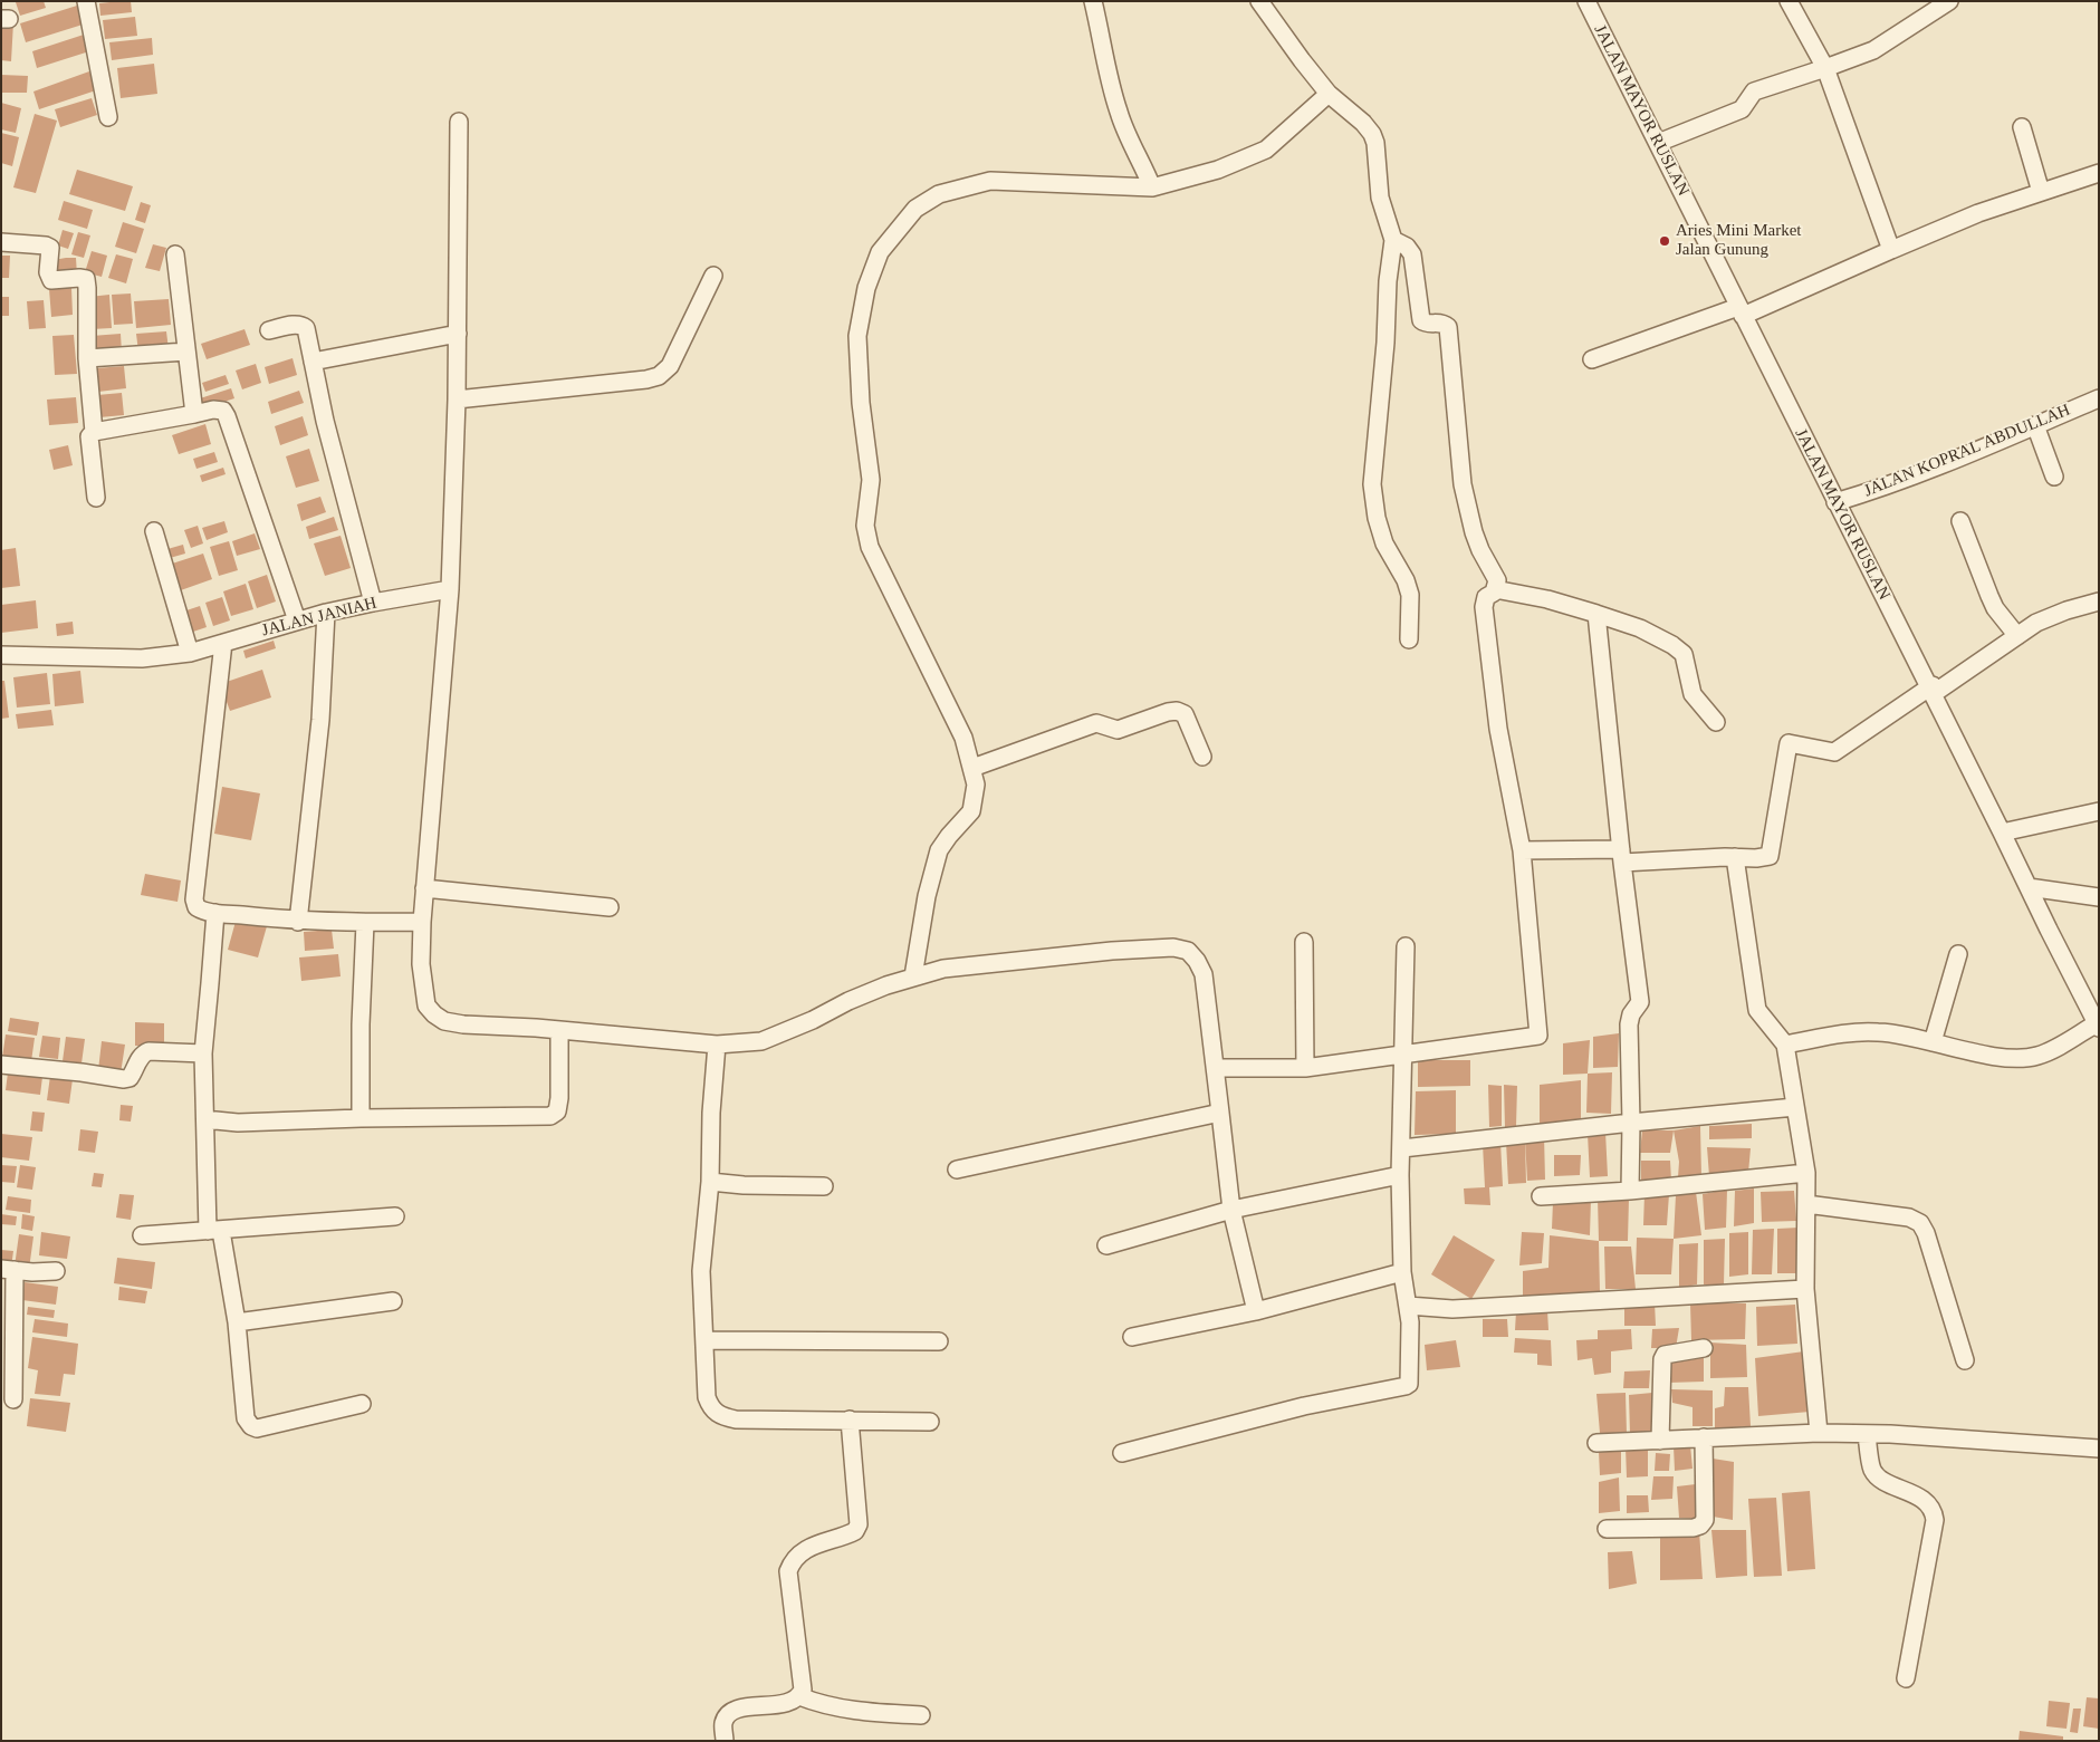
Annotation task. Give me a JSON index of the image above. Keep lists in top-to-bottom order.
{
  "streets": {
    "street": ["JALAN MAYOR RUSLAN", "JALAN KOPRAL ABDULLAH", "JALAN JANIAH"]
  },
  "crossings": [
    ["JALAN MAYOR RUSLAN", "JALAN KOPRAL ABDULLAH"]
  ],
  "places": ["Aries Mini Market Jalan Gunung"]
}
